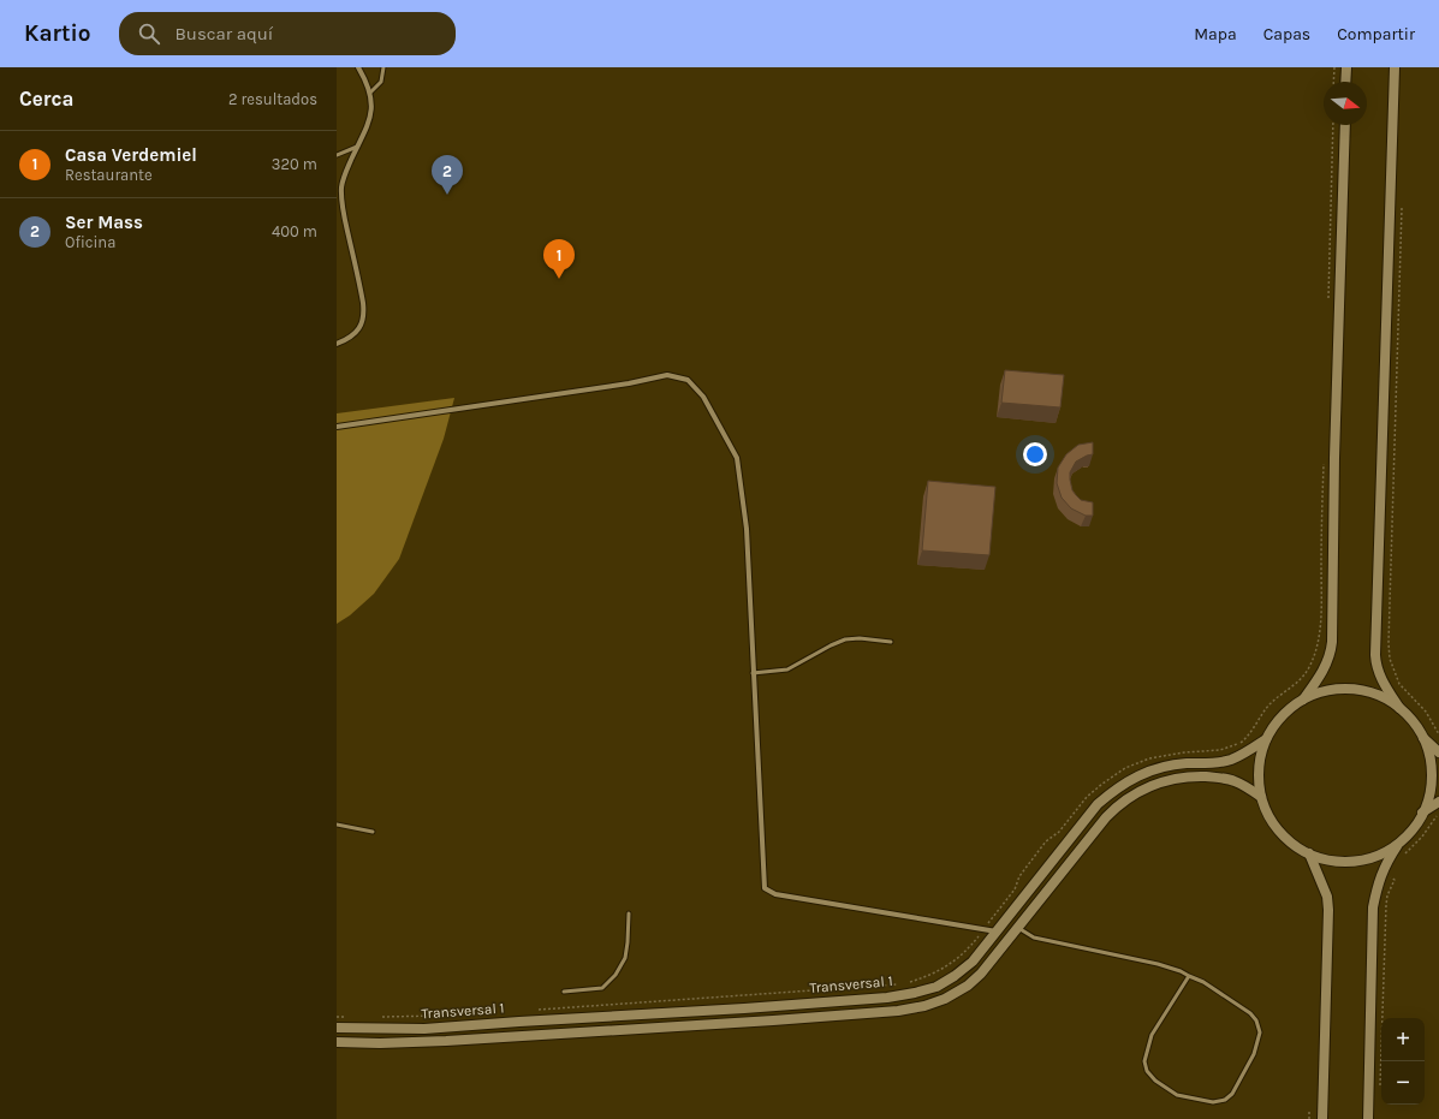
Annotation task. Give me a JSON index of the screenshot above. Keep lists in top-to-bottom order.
{
  "streets": {
    "street": ["Transversal 1"]
  },
  "north": "right",
  "page": {
    "header": "Kartio",
    "search": "Buscar aquí",
    "nav": ["Mapa", "Capas", "Compartir"],
    "heading": ["Cerca", "2 resultados"],
    "list": [
      {
        "mark": "1",
        "name": "Casa Verdemiel",
        "note": "Restaurante",
        "value": "320 m"
      },
      {
        "mark": "2",
        "name": "Ser Mass",
        "note": "Oficina",
        "value": "400 m"
      }
    ],
    "pins": ["2", "1"],
    "map_buttons": ["+", "−"]
  }
}
